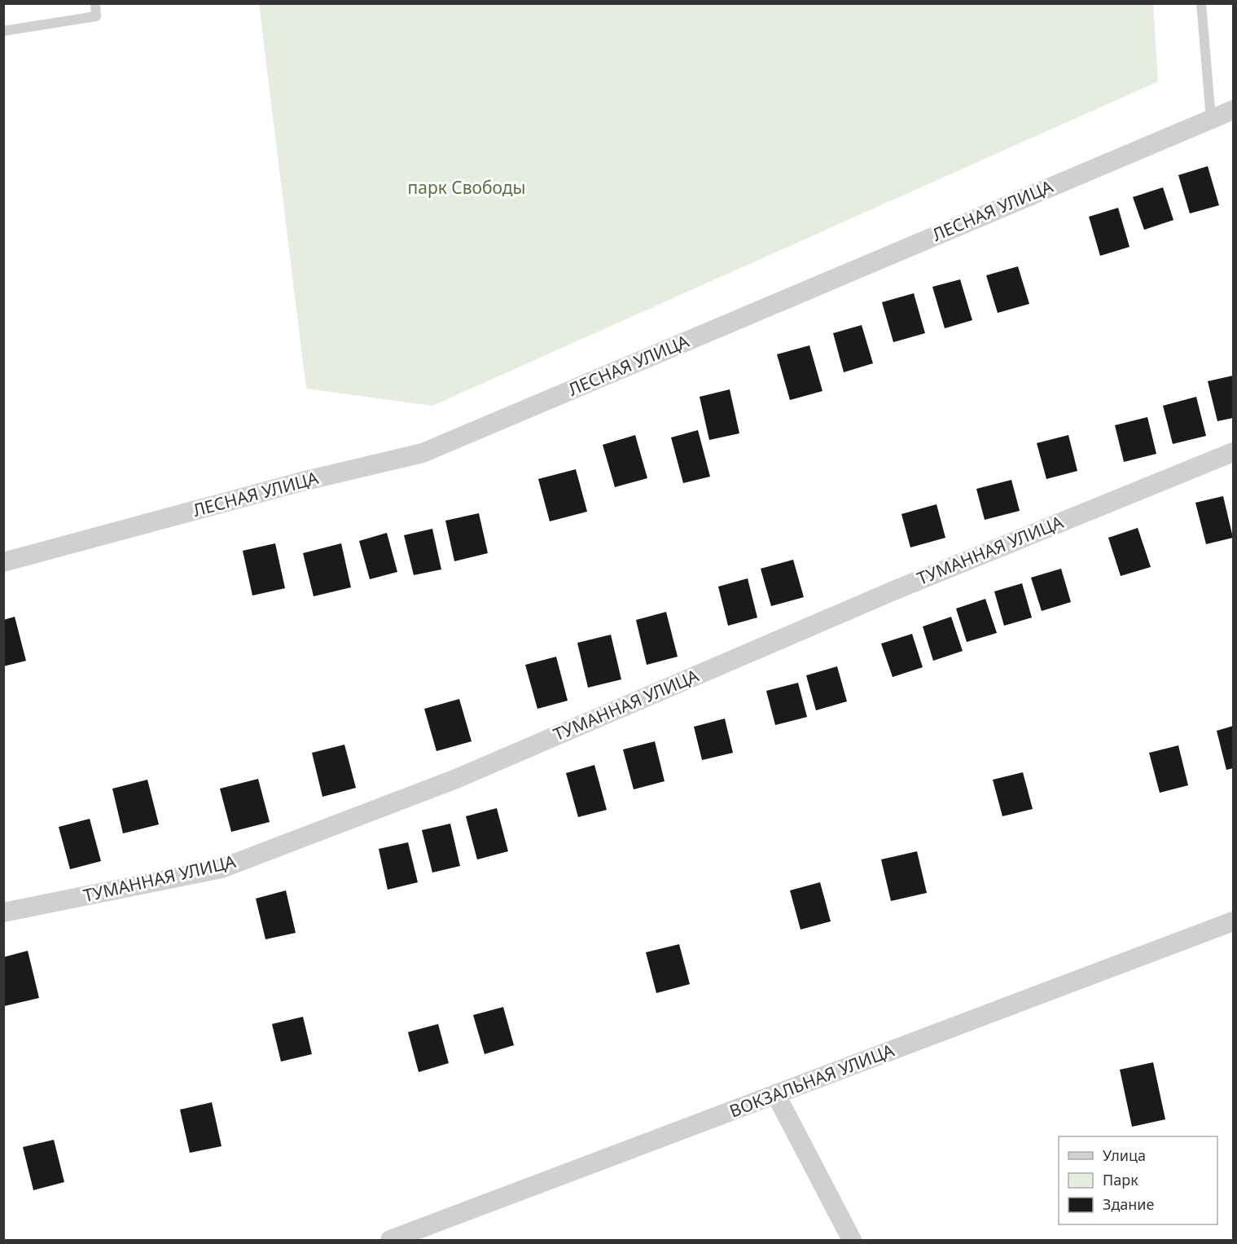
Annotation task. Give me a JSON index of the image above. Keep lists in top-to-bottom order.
{
  "streets": {
    "street": ["ЛЕСНАЯ УЛИЦА", "ТУМАННАЯ УЛИЦА", "ВОКЗАЛЬНАЯ УЛИЦА"]
  },
  "parks": ["парк Свободы"],
  "legend": ["Улица", "Парк", "Здание"]
}
